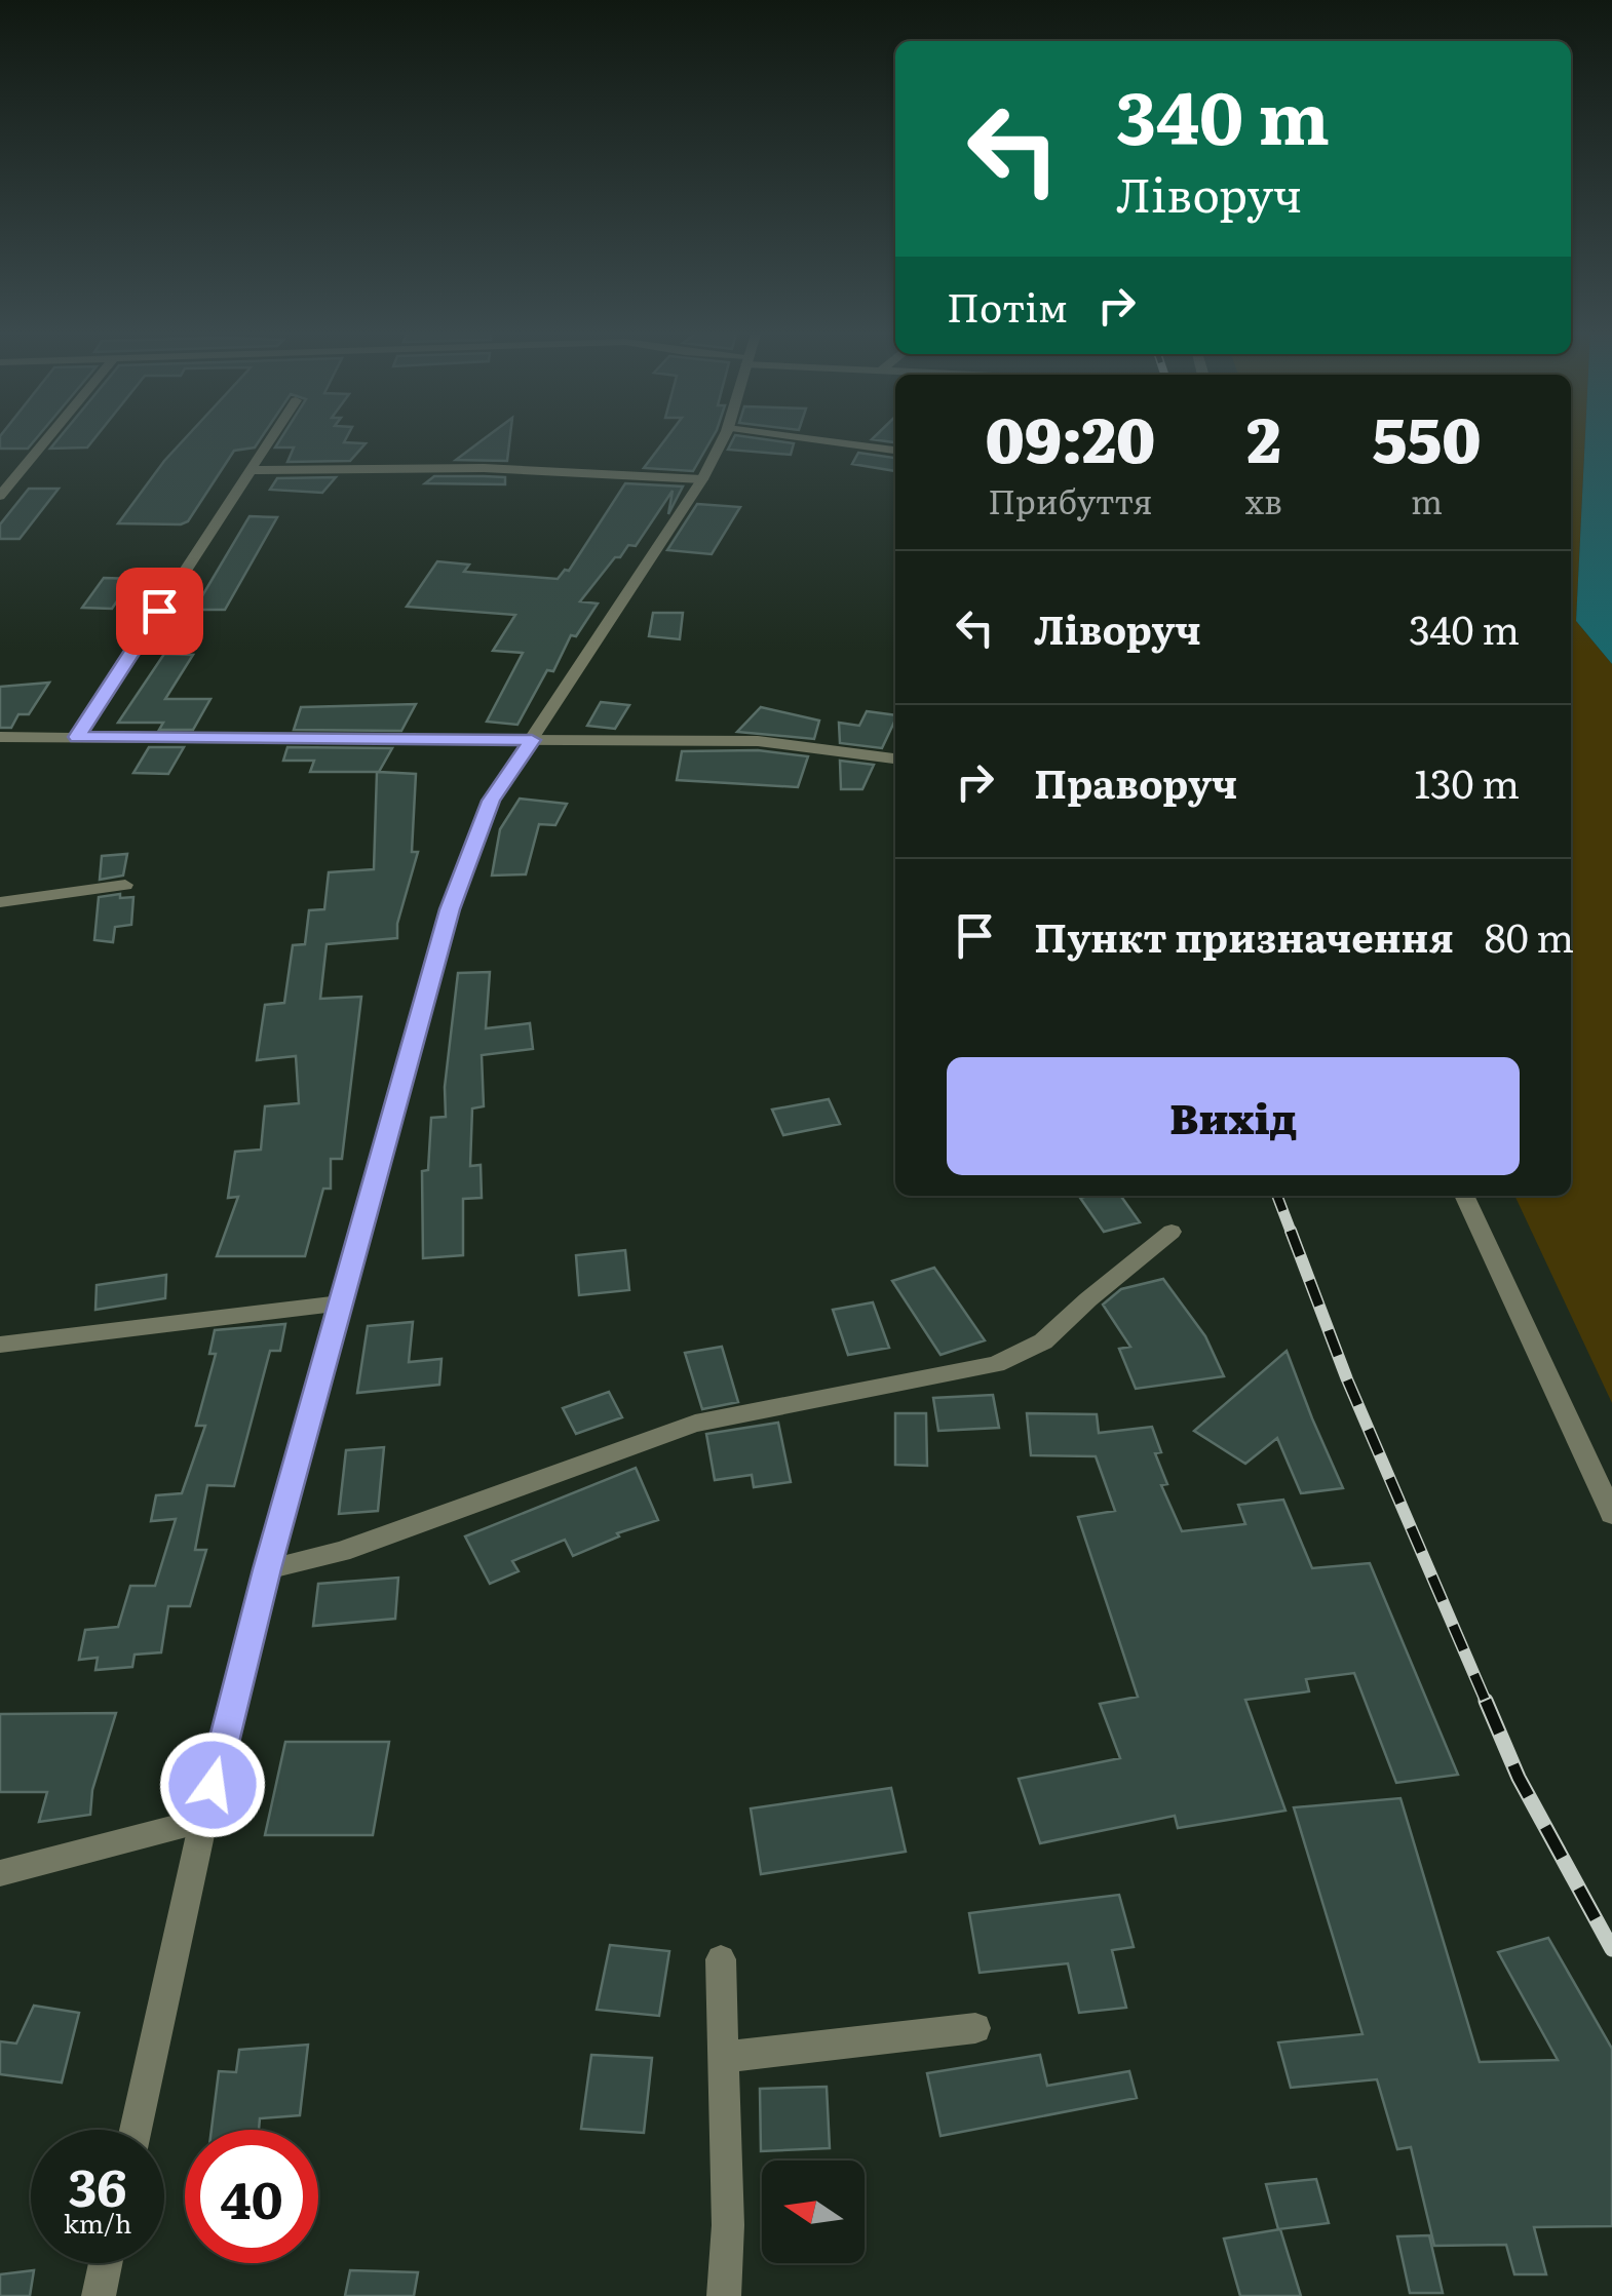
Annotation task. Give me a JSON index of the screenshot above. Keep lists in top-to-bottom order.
{
  "north": "left",
  "page": {
    "turn": ["340 m", "Ліворуч"],
    "then": "Потім",
    "eta": [
      "09:20",
      "Прибуття",
      "2",
      "хв",
      "550",
      "m"
    ],
    "list": [
      {
        "name": "Ліворуч",
        "value": "340 m"
      },
      {
        "name": "Праворуч",
        "value": "130 m"
      },
      {
        "name": "Пункт призначення",
        "value": "80 m"
      }
    ],
    "buttons": "Вихід",
    "speed": "36 km/h",
    "limit": "40"
  }
}
